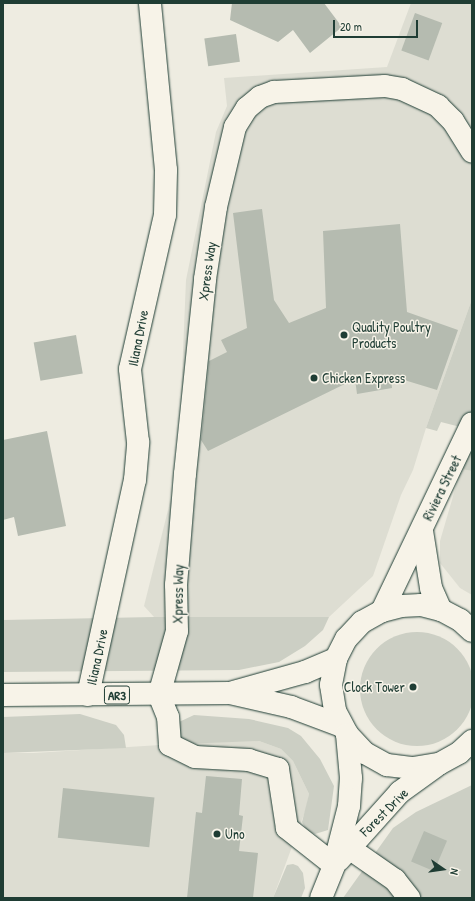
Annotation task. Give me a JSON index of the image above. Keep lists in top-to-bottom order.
{
  "streets": {
    "main road": [
      "Xpress Way",
      "Iliana Drive",
      "Riviera Street",
      "AR3",
      "Forest Drive"
    ]
  },
  "crossings": [
    ["Xpress Way", "AR3"],
    ["Iliana Drive", "AR3"],
    ["AR3", "Forest Drive"]
  ],
  "places": [
    "Quality Poultry Products",
    "Chicken Express",
    "Clock Tower",
    "Uno"
  ],
  "scale_bar": "20 m",
  "north": "right"
}
